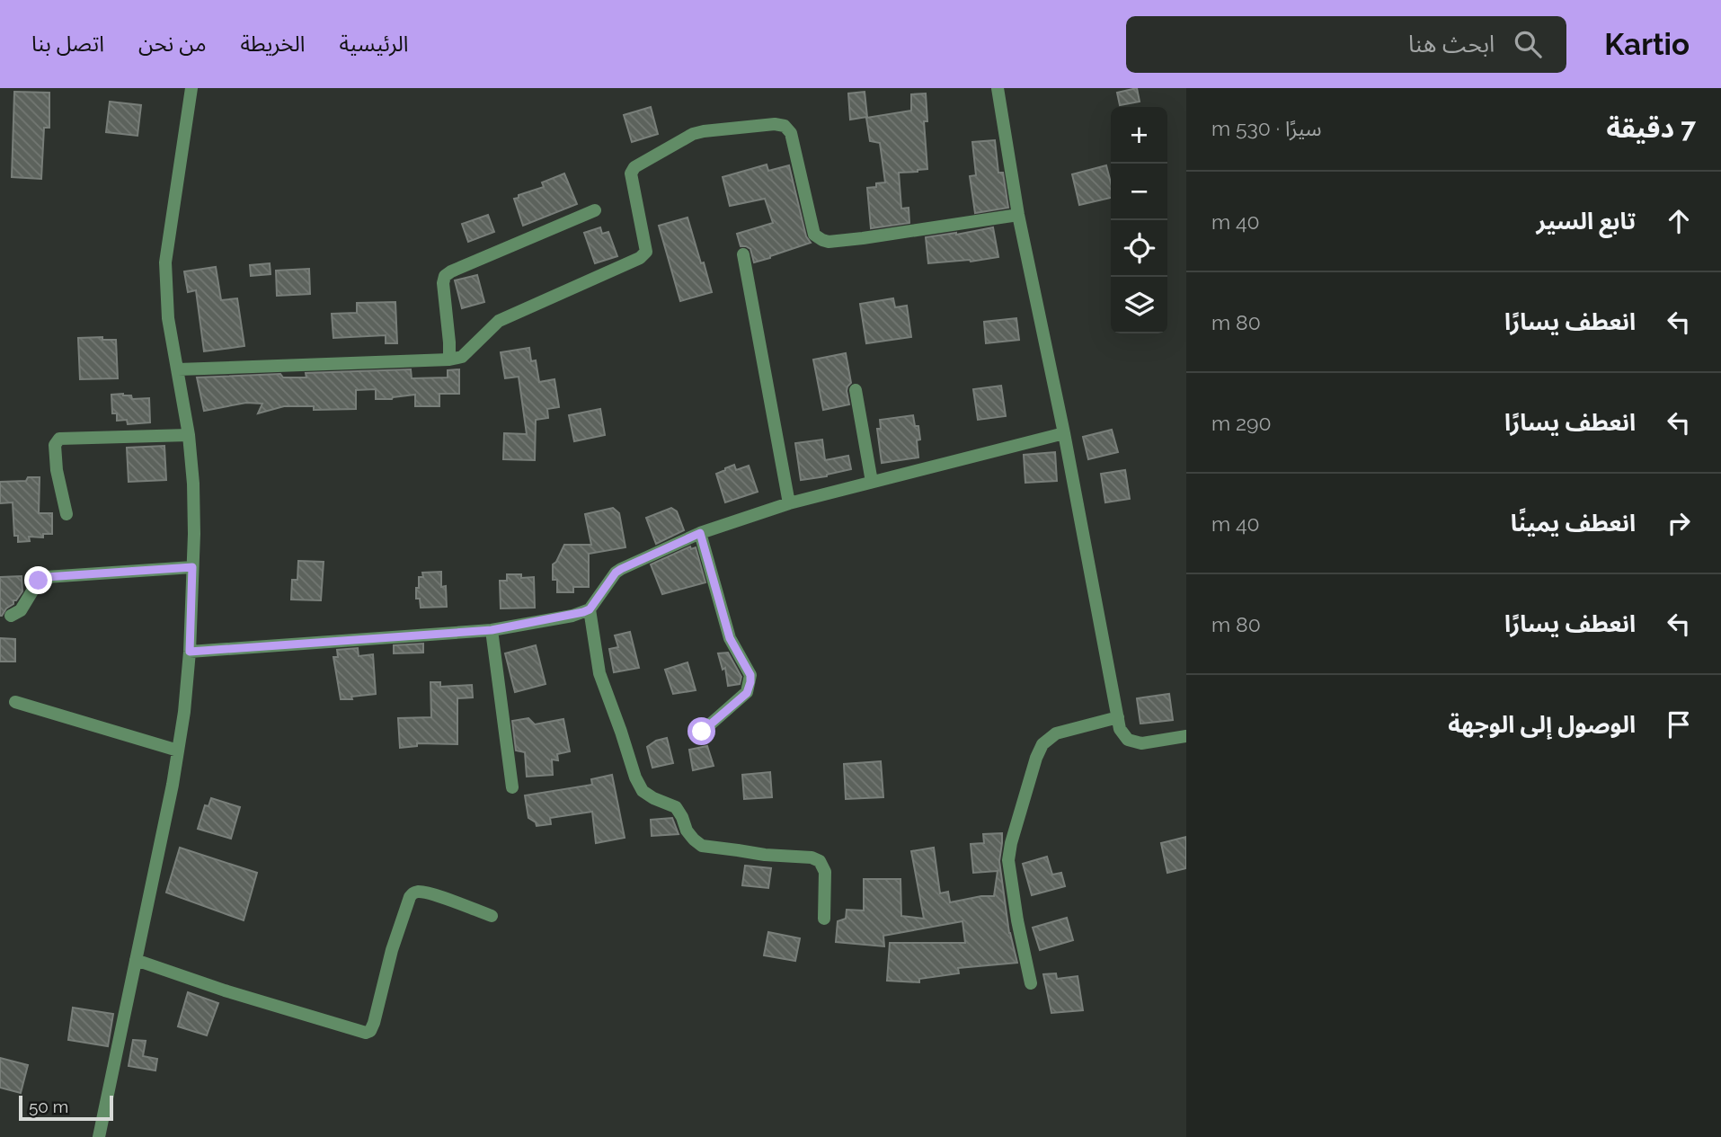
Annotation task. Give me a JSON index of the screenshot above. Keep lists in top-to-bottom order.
{
  "scale_bar": "50 m",
  "page": {
    "header": "Kartio",
    "search": "ابحث هنا",
    "nav": [
      "الرئيسية",
      "الخريطة",
      "من نحن",
      "اتصل بنا"
    ],
    "heading": ["7 دقيقة", "سيرًا · 530 m"],
    "map_buttons": ["+", "−"],
    "list": [
      ["تابع السير", "40 m"],
      ["انعطف يسارًا", "80 m"],
      ["انعطف يسارًا", "290 m"],
      ["انعطف يمينًا", "40 m"],
      ["انعطف يسارًا", "80 m"],
      "الوصول إلى الوجهة"
    ],
    "scale": "50 m"
  }
}
